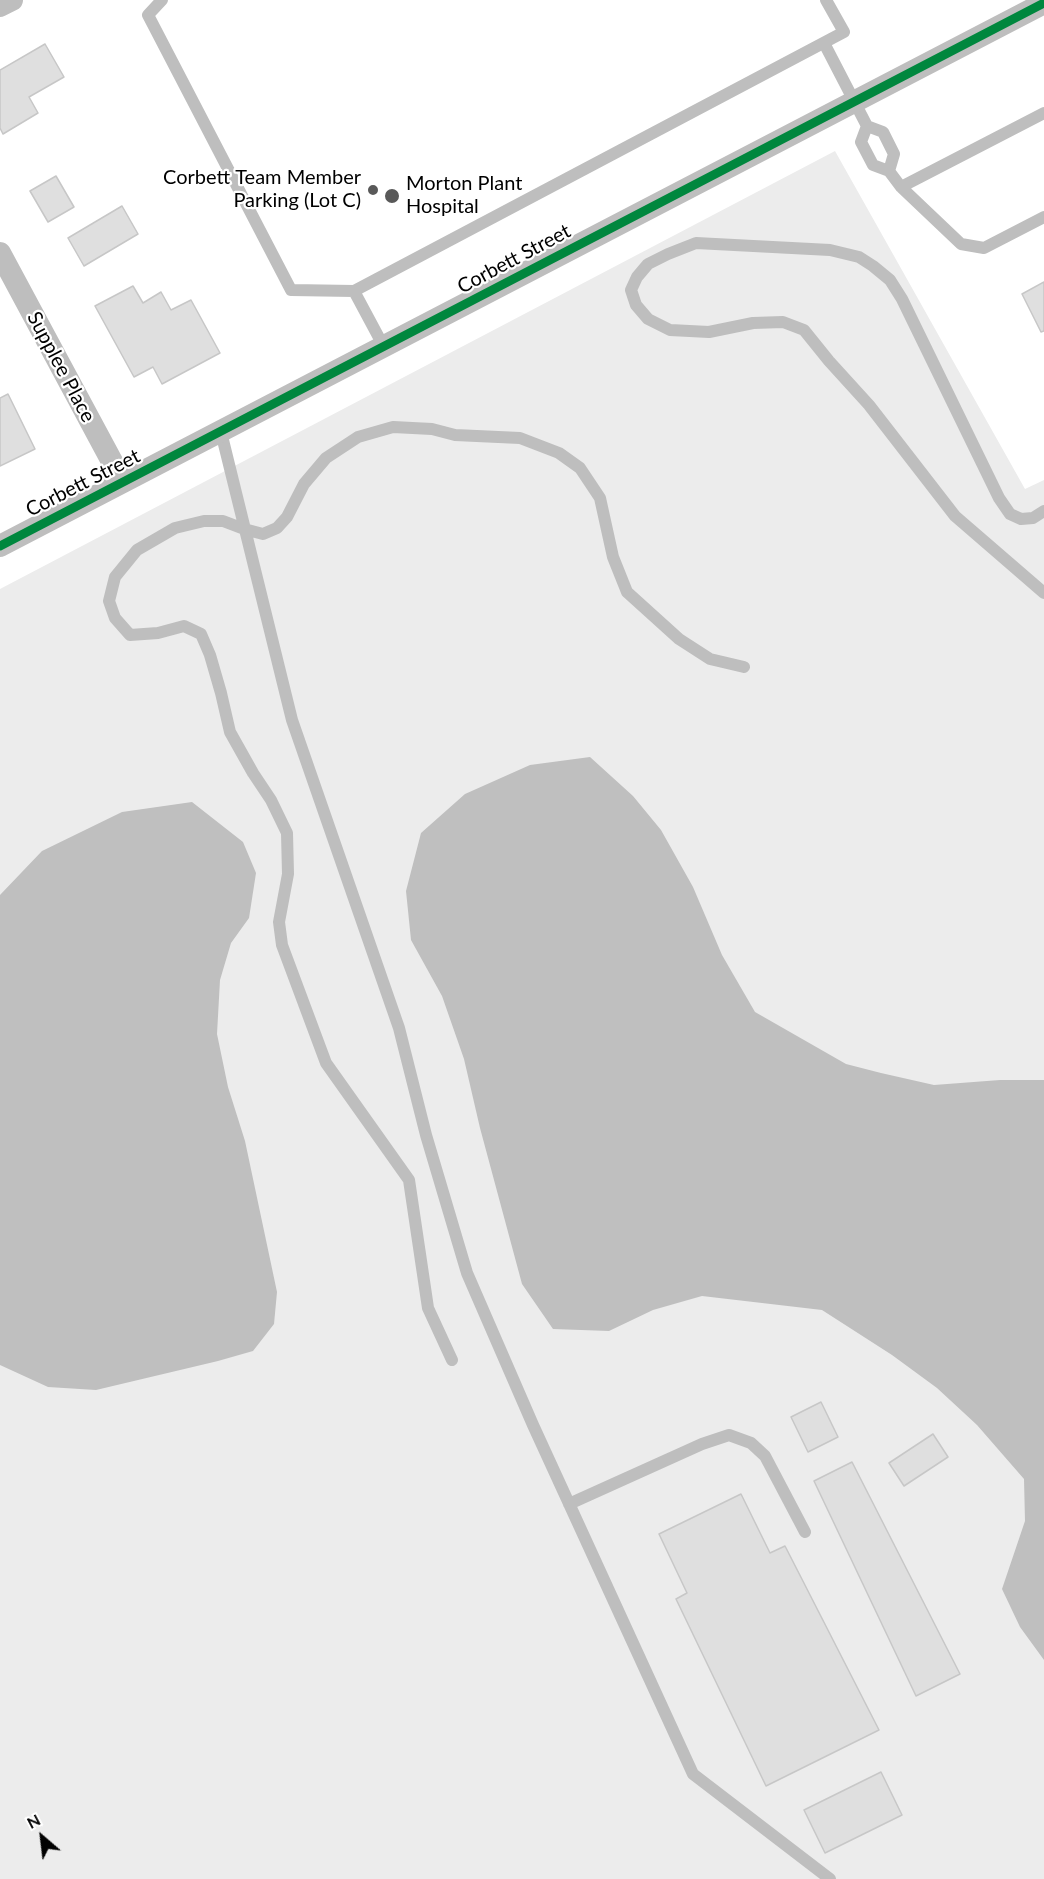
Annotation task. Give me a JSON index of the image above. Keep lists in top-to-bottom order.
{
  "streets": {
    "street": ["Corbett Street", "Supplee Place"]
  },
  "crossings": [
    ["Corbett Street", "Supplee Place"]
  ],
  "places": ["Corbett Team Member Parking (Lot C)", "Morton Plant Hospital"],
  "north": "top left"
}
